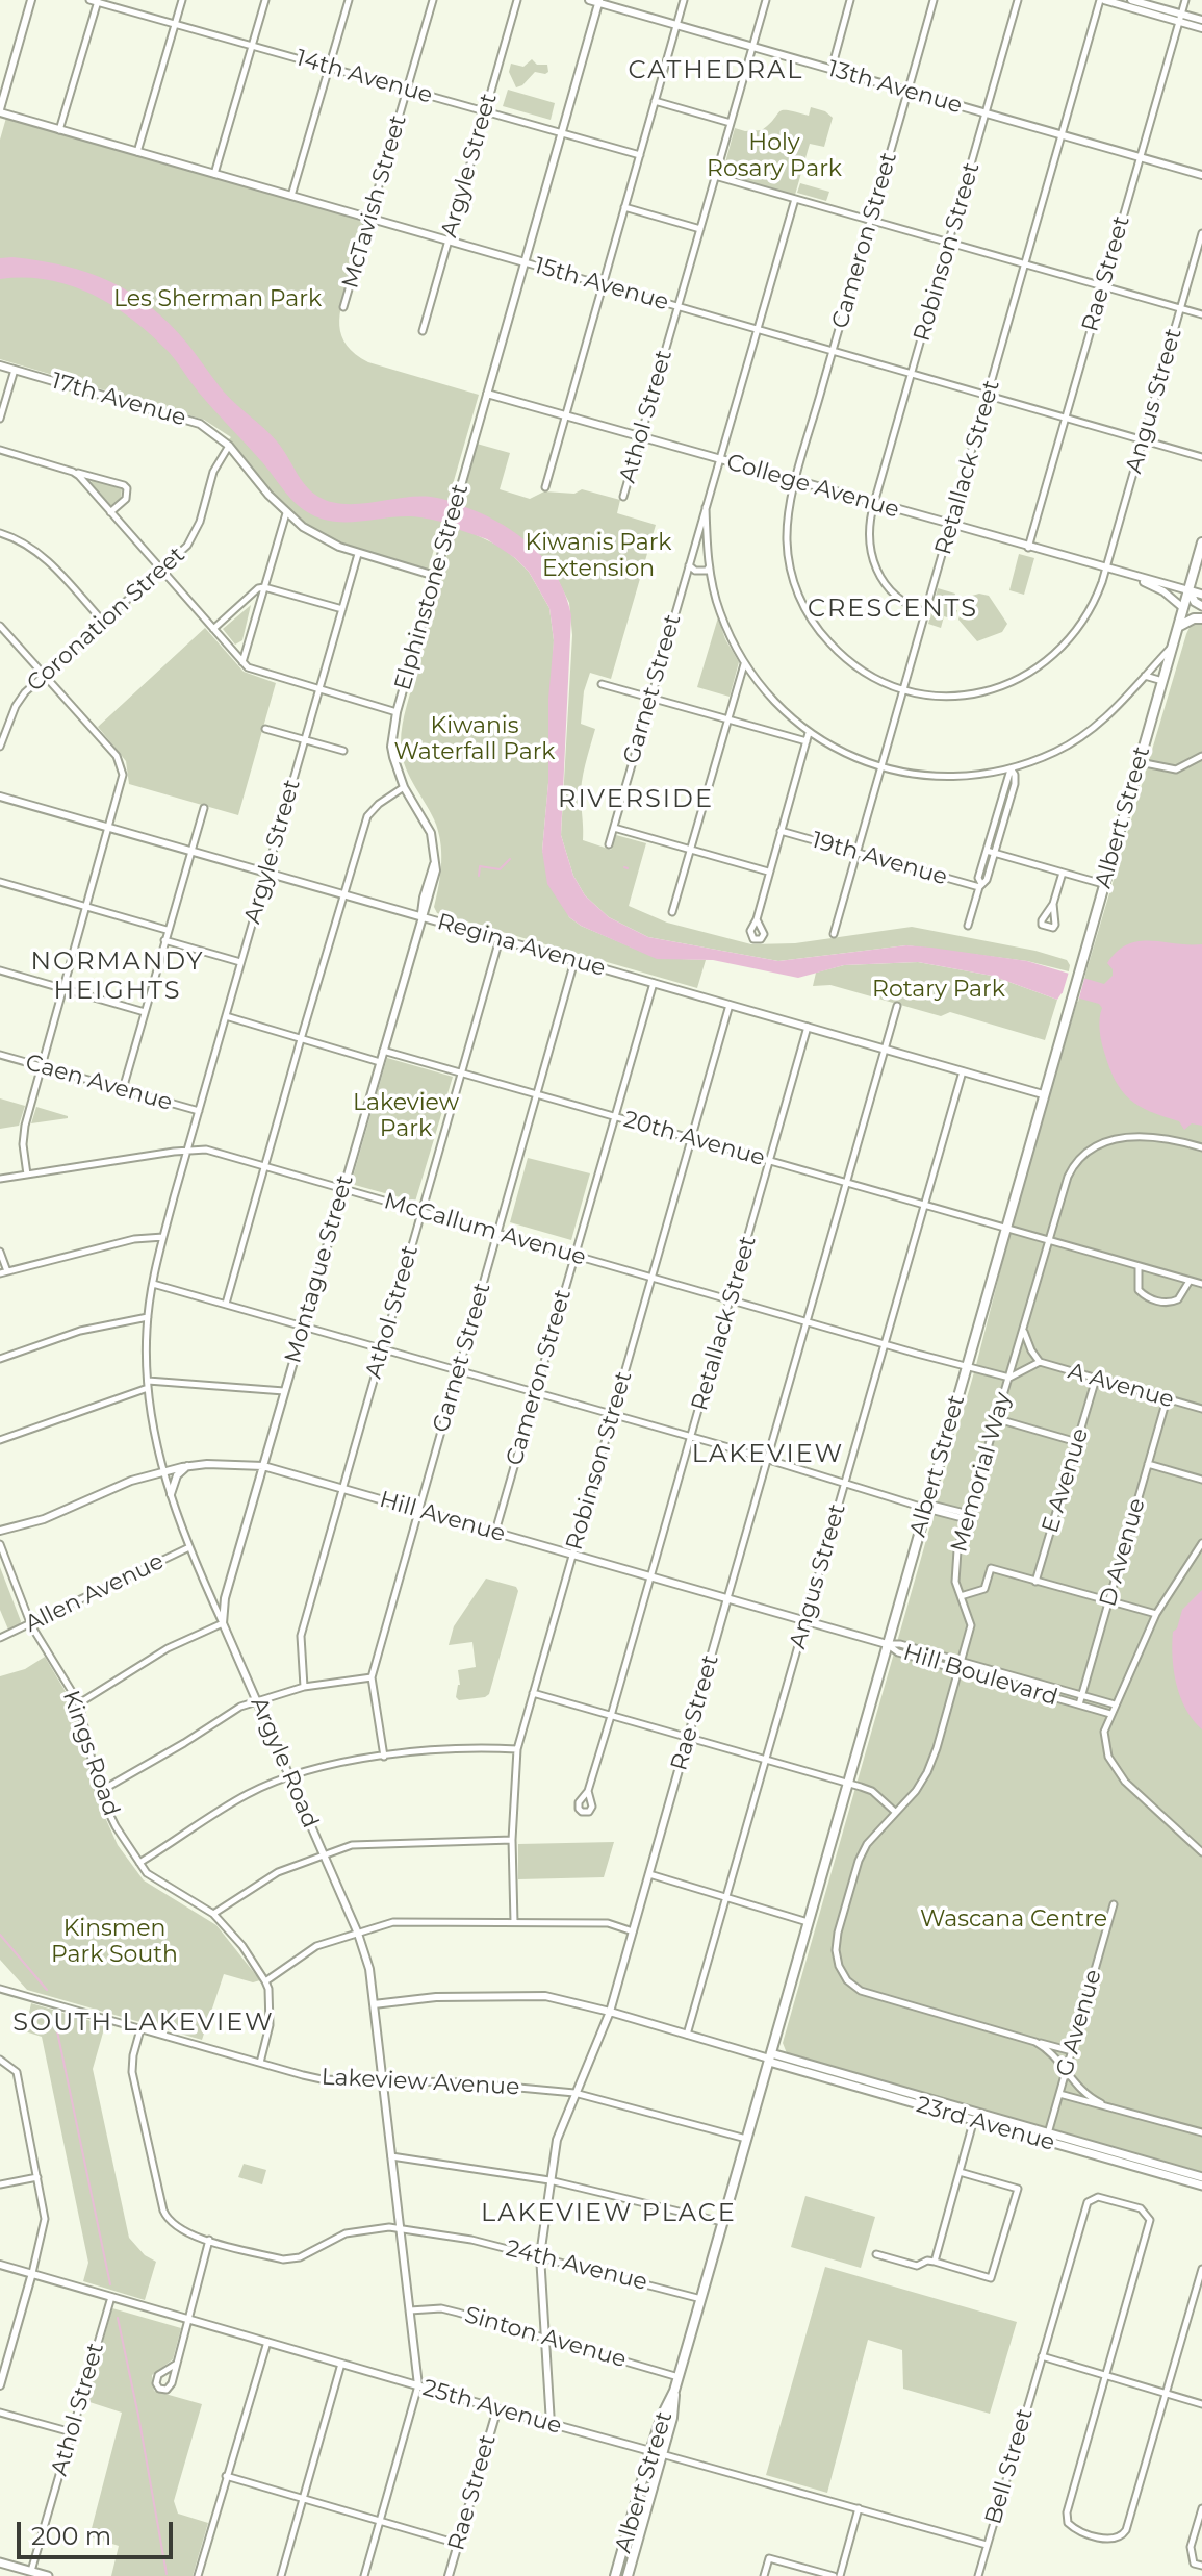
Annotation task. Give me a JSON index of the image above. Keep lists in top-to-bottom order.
{
  "streets": {
    "main road": ["College Avenue", "Albert Street", "23rd Avenue"],
    "street": [
      "14th Avenue",
      "13th Avenue",
      "Argyle Street",
      "McTavish Street",
      "Cameron Street",
      "Robinson Street",
      "Rae Street",
      "15th Avenue",
      "17th Avenue",
      "Angus Street",
      "Athol Street",
      "Retallack Street",
      "Elphinstone Street",
      "Coronation Street",
      "Garnet Street",
      "19th Avenue",
      "Regina Avenue",
      "Caen Avenue",
      "20th Avenue",
      "McCallum Avenue",
      "Montague Street",
      "A Avenue",
      "Memorial Way",
      "E Avenue",
      "Hill Avenue",
      "D Avenue",
      "Allen Avenue",
      "Hill Boulevard",
      "Kings Road",
      "Argyle Road",
      "G Avenue",
      "Lakeview Avenue",
      "24th Avenue",
      "Sinton Avenue",
      "25th Avenue",
      "Bell Street"
    ]
  },
  "crossings": [
    ["14th Avenue", "Argyle Street"],
    ["14th Avenue", "McTavish Street"],
    ["14th Avenue", "Elphinstone Street"],
    ["13th Avenue", "Cameron Street"],
    ["13th Avenue", "Robinson Street"],
    ["13th Avenue", "Rae Street"],
    ["13th Avenue", "Athol Street"],
    ["13th Avenue", "Retallack Street"],
    ["13th Avenue", "Elphinstone Street"],
    ["Argyle Street", "15th Avenue"],
    ["Argyle Street", "17th Avenue"],
    ["Argyle Street", "Regina Avenue"],
    ["Argyle Street", "Caen Avenue"],
    ["Argyle Street", "McCallum Avenue"],
    ["Argyle Street", "Argyle Road"],
    ["McTavish Street", "15th Avenue"],
    ["Cameron Street", "15th Avenue"],
    ["Cameron Street", "Angus Street"],
    ["Cameron Street", "Retallack Street"],
    ["Cameron Street", "College Avenue"],
    ["Cameron Street", "Regina Avenue"],
    ["Cameron Street", "20th Avenue"],
    ["Cameron Street", "McCallum Avenue"],
    ["Cameron Street", "Hill Avenue"],
    ["Robinson Street", "15th Avenue"],
    ["Robinson Street", "Retallack Street"],
    ["Robinson Street", "College Avenue"],
    ["Robinson Street", "Regina Avenue"],
    ["Robinson Street", "20th Avenue"],
    ["Robinson Street", "McCallum Avenue"],
    ["Robinson Street", "Hill Avenue"],
    ["Rae Street", "15th Avenue"],
    ["Rae Street", "College Avenue"],
    ["Rae Street", "Regina Avenue"],
    ["Rae Street", "20th Avenue"],
    ["Rae Street", "McCallum Avenue"],
    ["Rae Street", "Hill Avenue"],
    ["Rae Street", "Lakeview Avenue"],
    ["Rae Street", "23rd Avenue"],
    ["Rae Street", "24th Avenue"],
    ["Rae Street", "Sinton Avenue"],
    ["Rae Street", "25th Avenue"],
    ["15th Avenue", "Angus Street"],
    ["15th Avenue", "Athol Street"],
    ["15th Avenue", "Retallack Street"],
    ["15th Avenue", "Elphinstone Street"],
    ["15th Avenue", "Garnet Street"],
    ["17th Avenue", "Elphinstone Street"],
    ["17th Avenue", "Coronation Street"],
    ["Angus Street", "Retallack Street"],
    ["Angus Street", "College Avenue"],
    ["Angus Street", "Regina Avenue"],
    ["Angus Street", "20th Avenue"],
    ["Angus Street", "McCallum Avenue"],
    ["Angus Street", "Hill Avenue"],
    ["Angus Street", "23rd Avenue"],
    ["Athol Street", "College Avenue"],
    ["Athol Street", "Regina Avenue"],
    ["Athol Street", "20th Avenue"],
    ["Athol Street", "McCallum Avenue"],
    ["Athol Street", "Hill Avenue"],
    ["Athol Street", "25th Avenue"],
    ["Retallack Street", "College Avenue"],
    ["Retallack Street", "19th Avenue"],
    ["Retallack Street", "Regina Avenue"],
    ["Retallack Street", "20th Avenue"],
    ["Retallack Street", "McCallum Avenue"],
    ["Retallack Street", "Hill Avenue"],
    ["College Avenue", "Elphinstone Street"],
    ["College Avenue", "Garnet Street"],
    ["College Avenue", "Albert Street"],
    ["Elphinstone Street", "Montague Street"],
    ["Garnet Street", "Regina Avenue"],
    ["Garnet Street", "20th Avenue"],
    ["Garnet Street", "McCallum Avenue"],
    ["Garnet Street", "Hill Avenue"],
    ["Albert Street", "Regina Avenue"],
    ["Albert Street", "20th Avenue"],
    ["Albert Street", "McCallum Avenue"],
    ["Albert Street", "Hill Avenue"],
    ["Albert Street", "Hill Boulevard"],
    ["Albert Street", "Lakeview Avenue"],
    ["Albert Street", "23rd Avenue"],
    ["Albert Street", "24th Avenue"],
    ["Albert Street", "Sinton Avenue"],
    ["Albert Street", "25th Avenue"],
    ["Regina Avenue", "Montague Street"],
    ["20th Avenue", "Montague Street"],
    ["20th Avenue", "Memorial Way"],
    ["McCallum Avenue", "Montague Street"],
    ["McCallum Avenue", "Argyle Road"],
    ["Montague Street", "Hill Avenue"],
    ["Montague Street", "Argyle Road"],
    ["A Avenue", "Memorial Way"],
    ["A Avenue", "E Avenue"],
    ["A Avenue", "D Avenue"],
    ["Memorial Way", "Hill Boulevard"],
    ["Memorial Way", "G Avenue"],
    ["Hill Avenue", "Hill Boulevard"],
    ["Hill Avenue", "Argyle Road"],
    ["D Avenue", "Hill Boulevard"],
    ["Allen Avenue", "Kings Road"],
    ["Allen Avenue", "Argyle Road"],
    ["Kings Road", "Lakeview Avenue"],
    ["Argyle Road", "Lakeview Avenue"],
    ["Argyle Road", "23rd Avenue"],
    ["Argyle Road", "24th Avenue"],
    ["Argyle Road", "Sinton Avenue"],
    ["Argyle Road", "25th Avenue"],
    ["G Avenue", "23rd Avenue"],
    ["Lakeview Avenue", "24th Avenue"],
    ["25th Avenue", "Bell Street"]
  ],
  "districts": [
    "CATHEDRAL",
    "CRESCENTS",
    "RIVERSIDE",
    "NORMANDY HEIGHTS",
    "LAKEVIEW",
    "SOUTH LAKEVIEW",
    "LAKEVIEW PLACE"
  ],
  "parks": [
    "Holy Rosary Park",
    "Les Sherman Park",
    "Kiwanis Park Extension",
    "Kiwanis Waterfall Park",
    "Rotary Park",
    "Lakeview Park",
    "Wascana Centre",
    "Kinsmen Park South"
  ],
  "scale_bar": "200 m"
}
